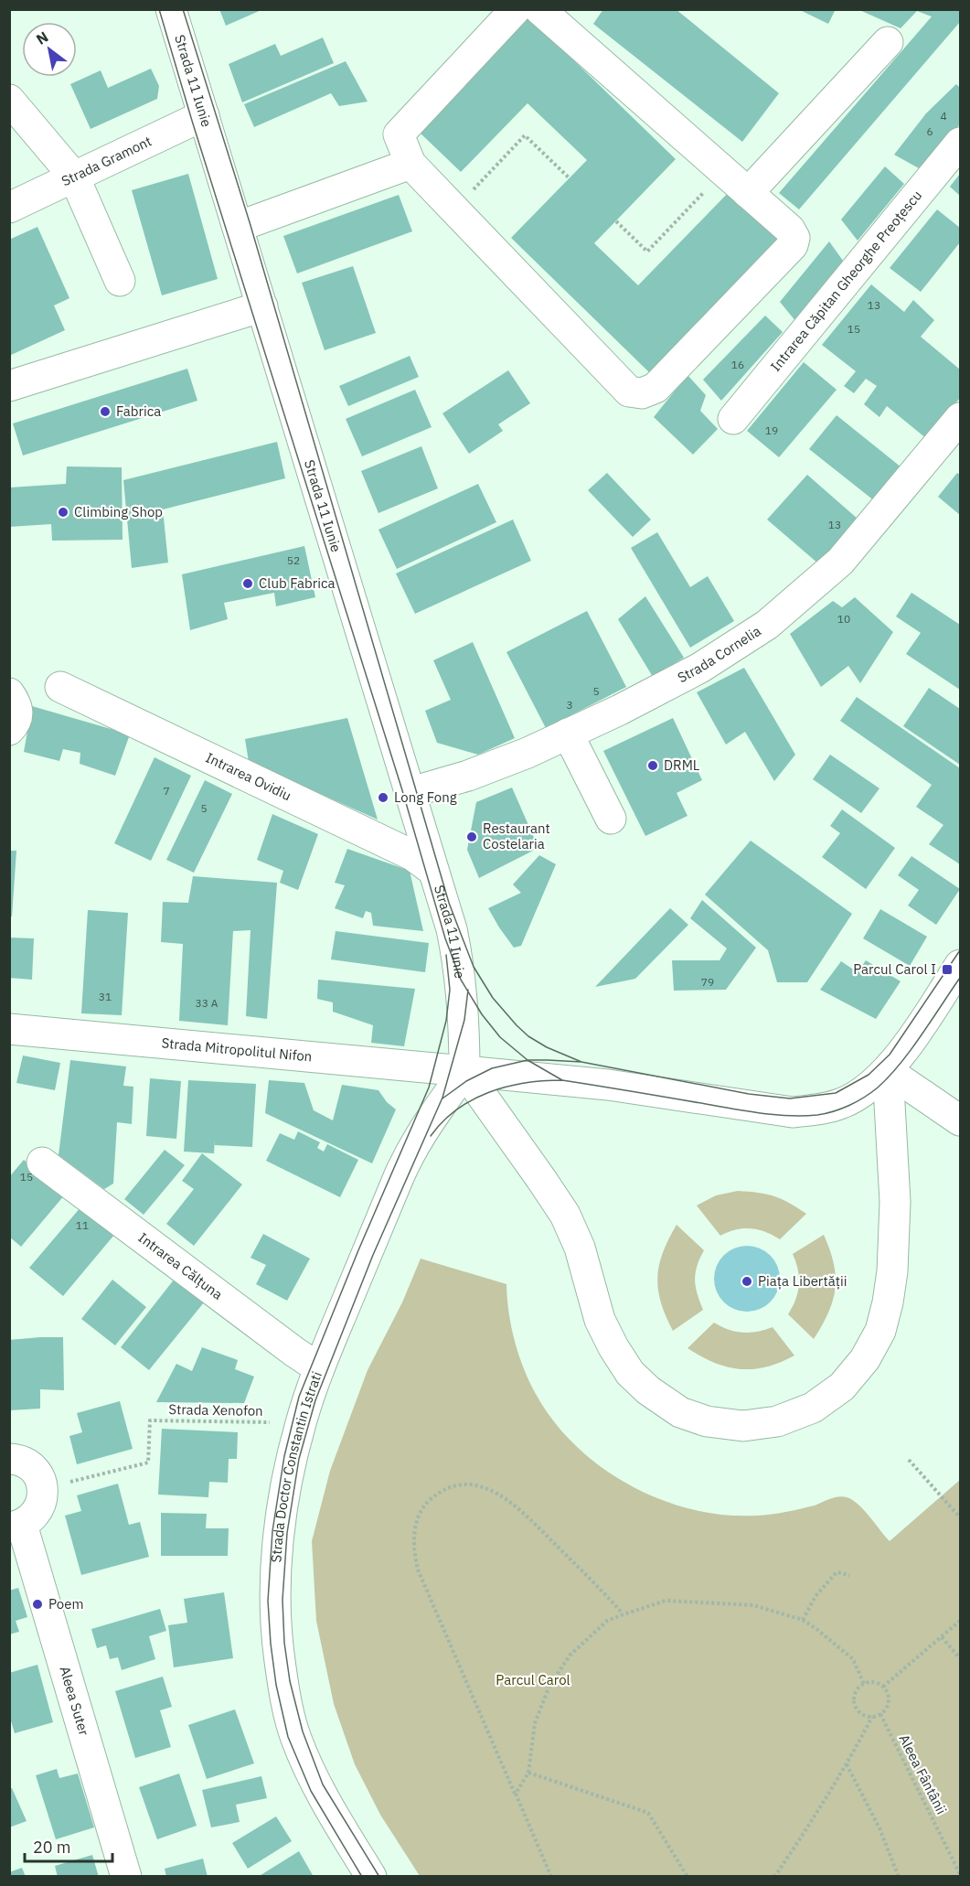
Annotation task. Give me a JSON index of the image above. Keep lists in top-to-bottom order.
{
  "streets": {
    "street": [
      "Strada 11 Iunie",
      "Strada Gramont",
      "Intrarea Căpitan Gheorghe Preoțescu",
      "Strada Cornelia",
      "Intrarea Ovidiu",
      "Strada Mitropolitul Nifon",
      "Intrarea Călțuna",
      "Strada Doctor Constantin Istrati",
      "Aleea Suter"
    ],
    "path": ["Strada Xenofon", "Aleea Fântânii"]
  },
  "crossings": [
    ["Strada 11 Iunie", "Strada Gramont"],
    ["Strada 11 Iunie", "Strada Cornelia"],
    ["Strada 11 Iunie", "Intrarea Ovidiu"],
    ["Strada 11 Iunie", "Strada Mitropolitul Nifon"],
    ["Strada 11 Iunie", "Strada Doctor Constantin Istrati"],
    ["Strada Mitropolitul Nifon", "Strada Doctor Constantin Istrati"],
    ["Intrarea Călțuna", "Strada Doctor Constantin Istrati"],
    ["Strada Xenofon", "Strada Doctor Constantin Istrati"],
    ["Strada Xenofon", "Aleea Suter"]
  ],
  "parks": ["Parcul Carol"],
  "places": {
    "other": [
      "Fabrica",
      "Climbing Shop",
      "Club Fabrica",
      "DRML",
      "Long Fong",
      "Restaurant Costelaria",
      "Piața Libertății",
      "Poem"
    ],
    "transit": ["Parcul Carol I"]
  },
  "house_numbers": [
    "4",
    "6",
    "13",
    "15",
    "16",
    "19",
    "13",
    "52",
    "10",
    "5",
    "3",
    "7",
    "5",
    "79",
    "31",
    "33 A",
    "15",
    "11"
  ],
  "scale_bar": "20 m",
  "north": "top left"
}
